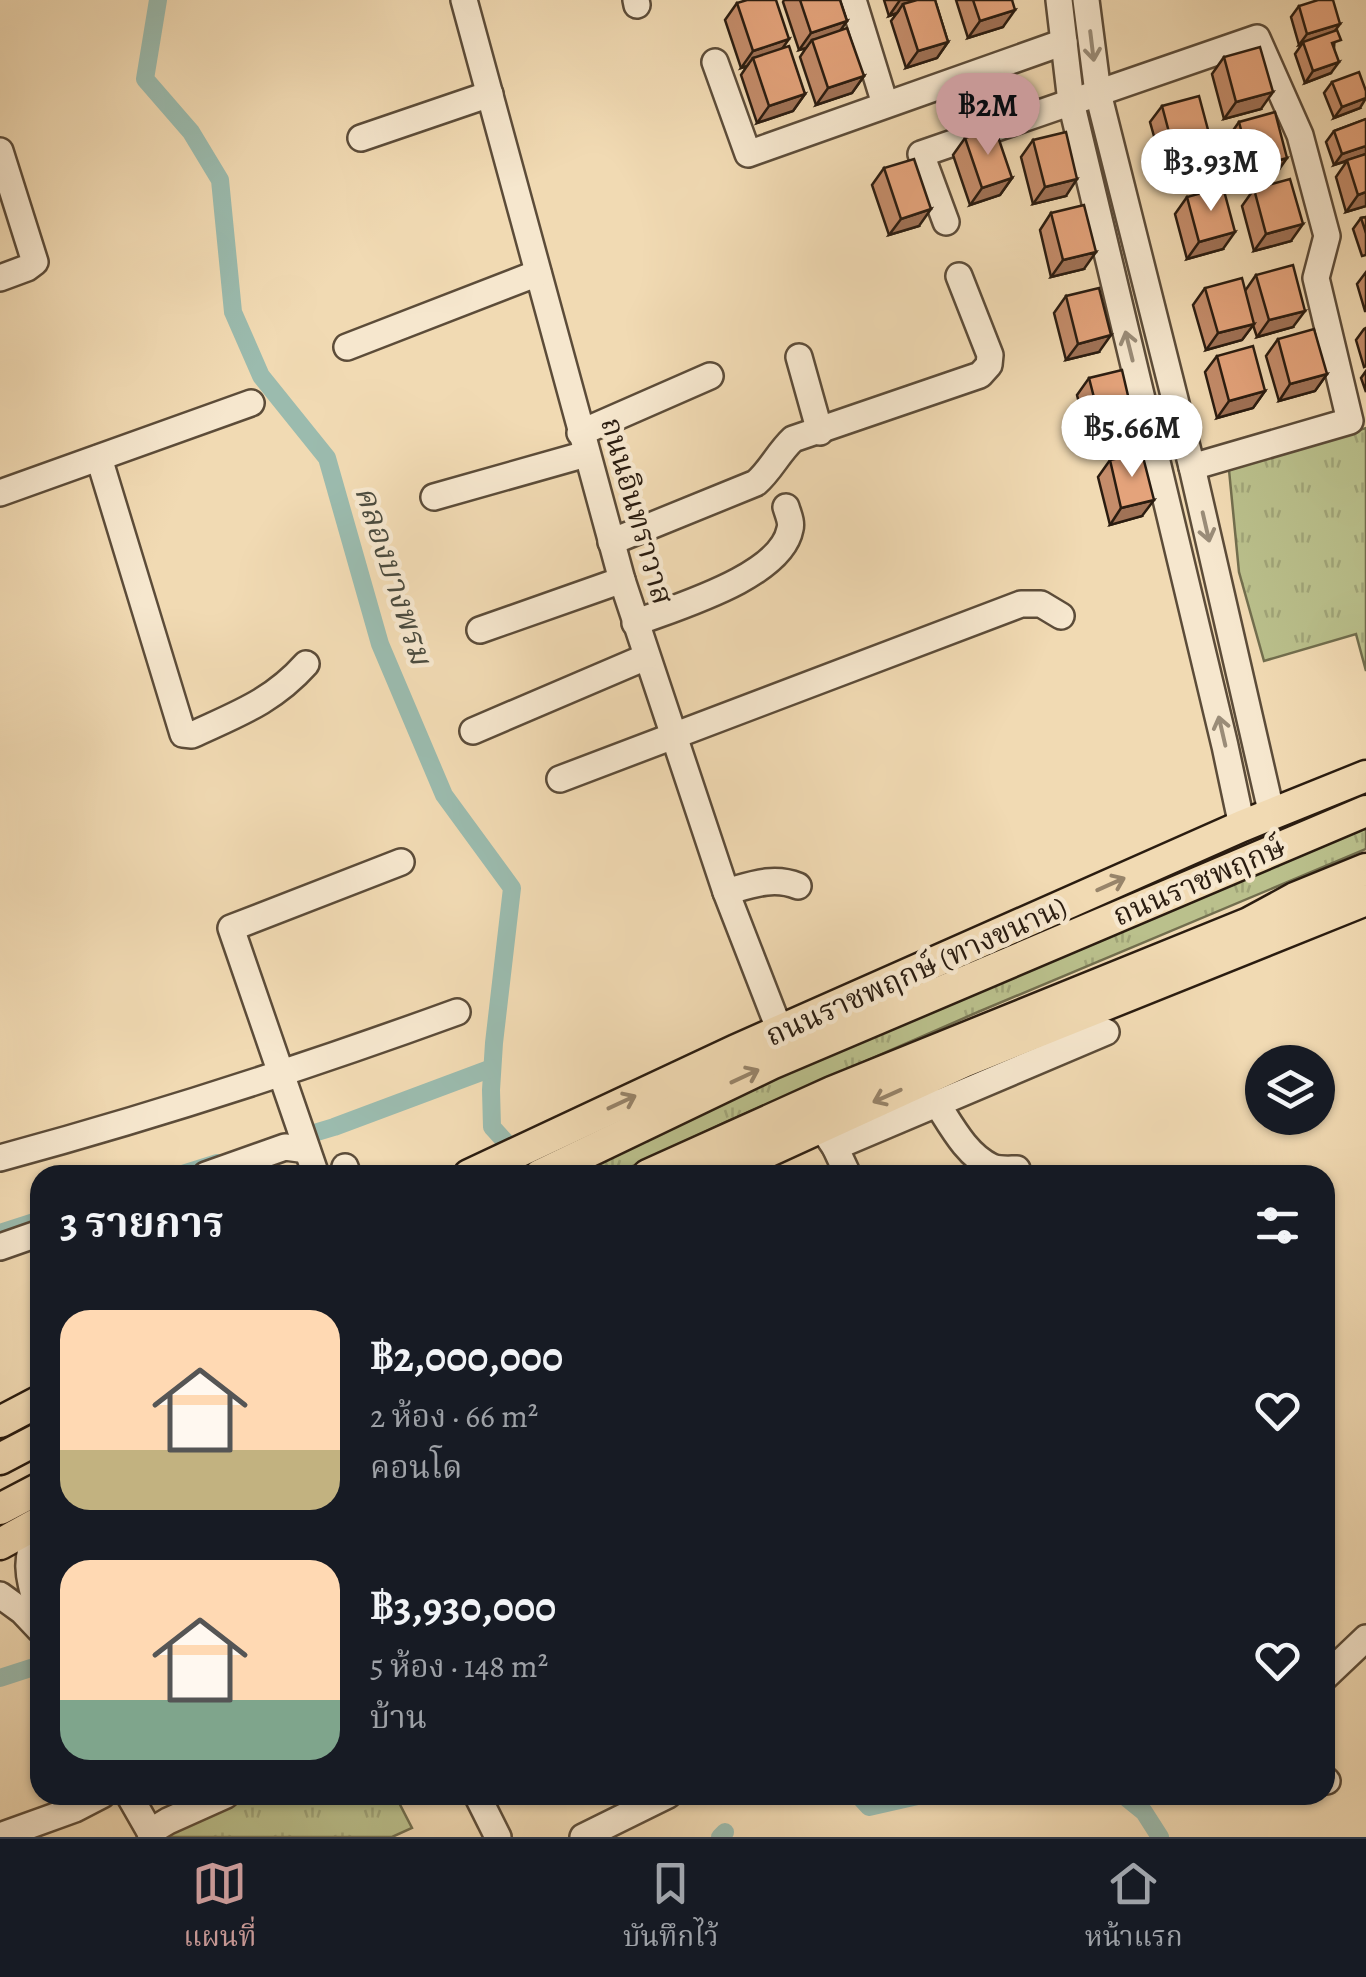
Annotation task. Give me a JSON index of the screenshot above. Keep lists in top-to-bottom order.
{
  "streets": {
    "main road": ["ถนนราชพฤกษ์", "ถนนราชพฤกษ์ (ทางขนาน)"],
    "street": ["ถนนอินทราวาส"]
  },
  "crossings": [
    ["ถนนอินทราวาส", "ถนนราชพฤกษ์ (ทางขนาน)"]
  ],
  "water": ["คลองบางพรม"],
  "page": {
    "price": ["฿2M", "฿3.93M", "฿5.66M"],
    "heading": "3 รายการ",
    "list": [
      {
        "name": "฿2,000,000",
        "note": "2 ห้อง · 66 m² · คอนโด"
      },
      {
        "name": "฿3,930,000",
        "note": "5 ห้อง · 148 m² · บ้าน"
      }
    ],
    "tabs": ["แผนที่", "บันทึกไว้", "หน้าแรก"]
  }
}
